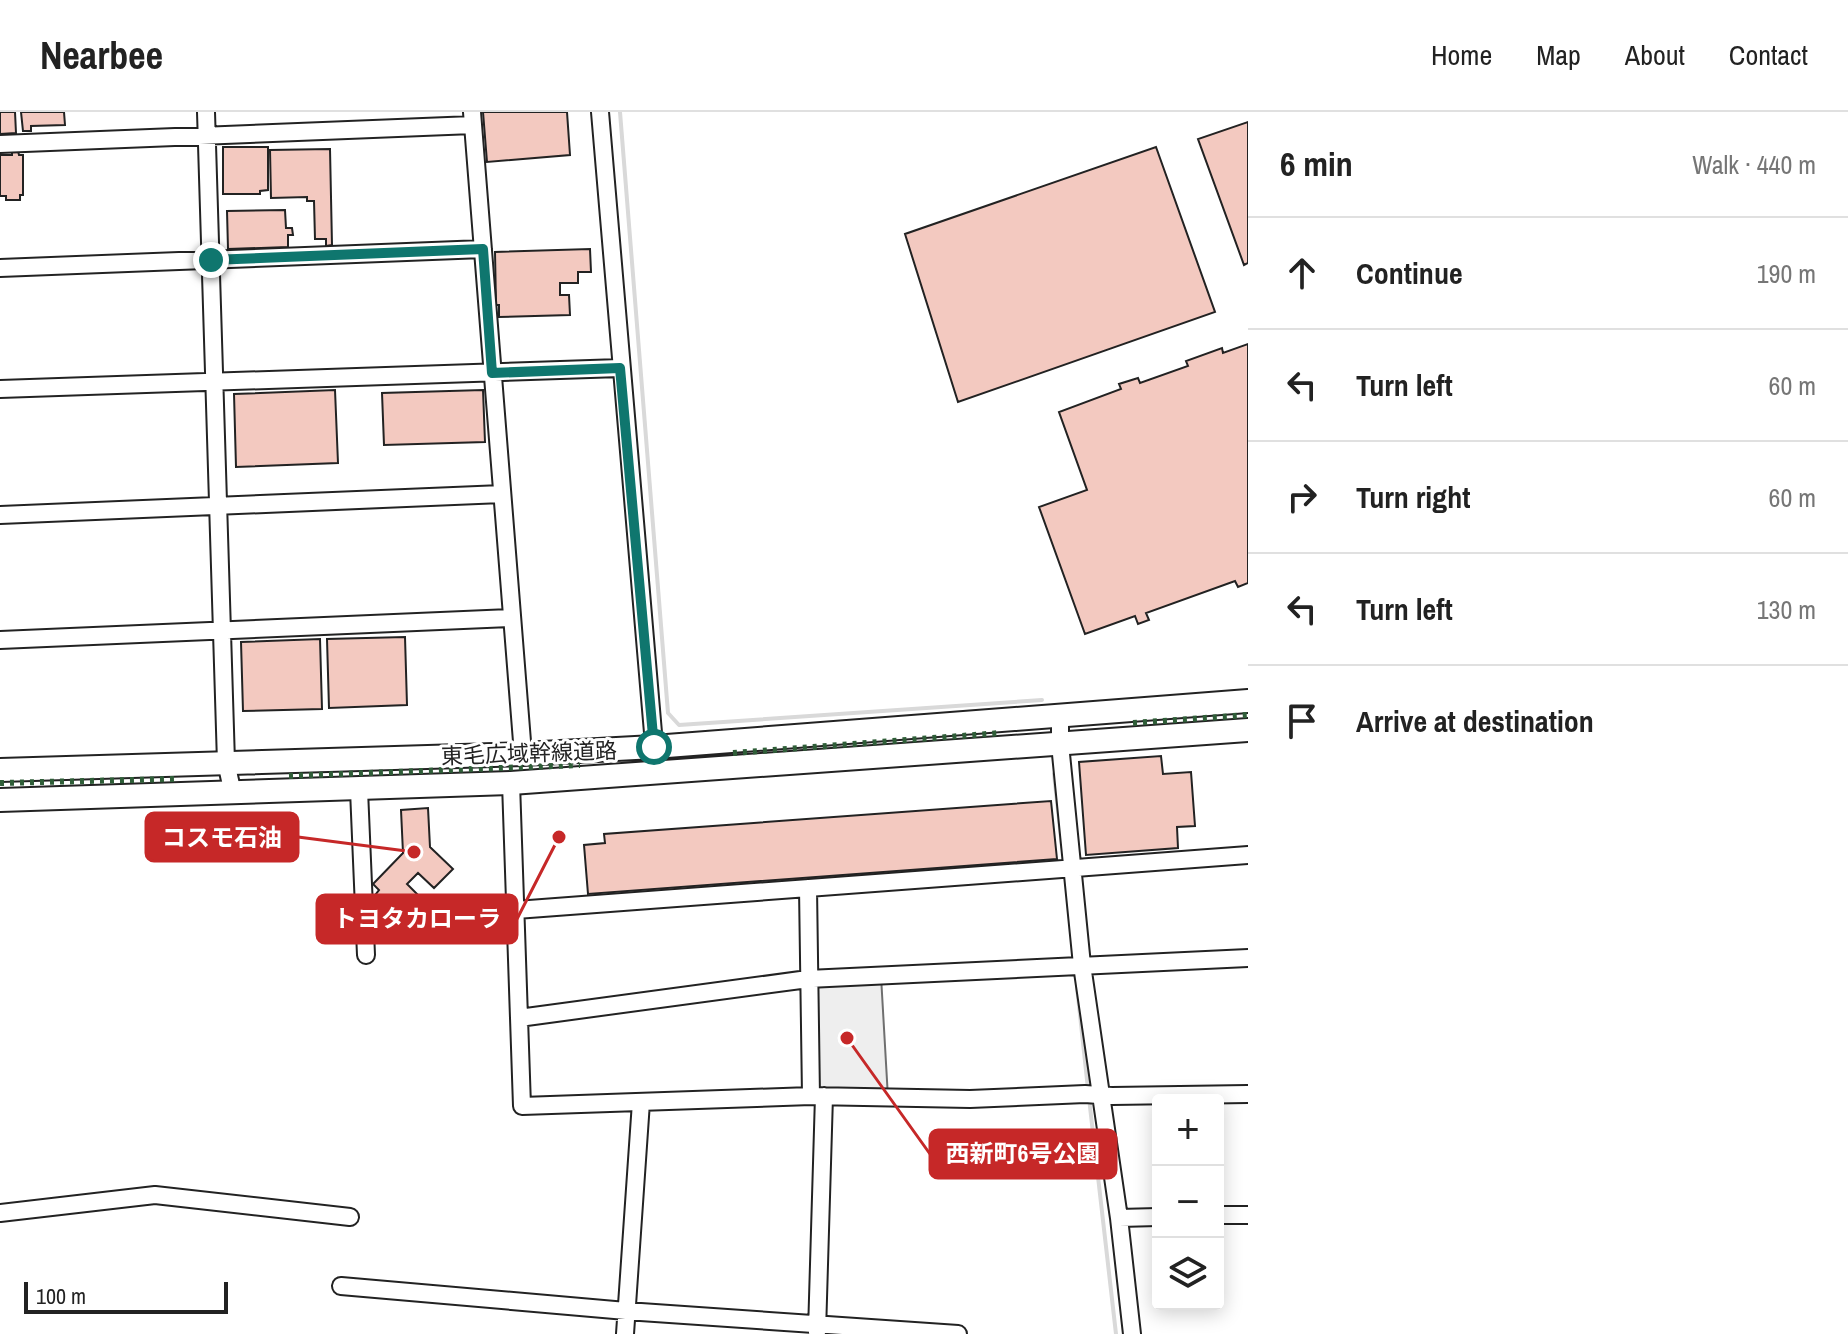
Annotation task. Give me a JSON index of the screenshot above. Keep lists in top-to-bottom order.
{
  "streets": {
    "highway": ["東毛広域幹線道路"]
  },
  "places": ["トヨタカローラ", "コスモ石油", "西新町6号公園"],
  "scale_bar": "100 m",
  "page": {
    "header": "Nearbee",
    "nav": [
      "Home",
      "Map",
      "About",
      "Contact"
    ],
    "heading": ["6 min", "Walk · 440 m"],
    "list": [
      ["Continue", "190 m"],
      ["Turn left", "60 m"],
      ["Turn right", "60 m"],
      ["Turn left", "130 m"],
      "Arrive at destination"
    ],
    "map_buttons": ["+", "−"],
    "scale": "100 m"
  }
}
